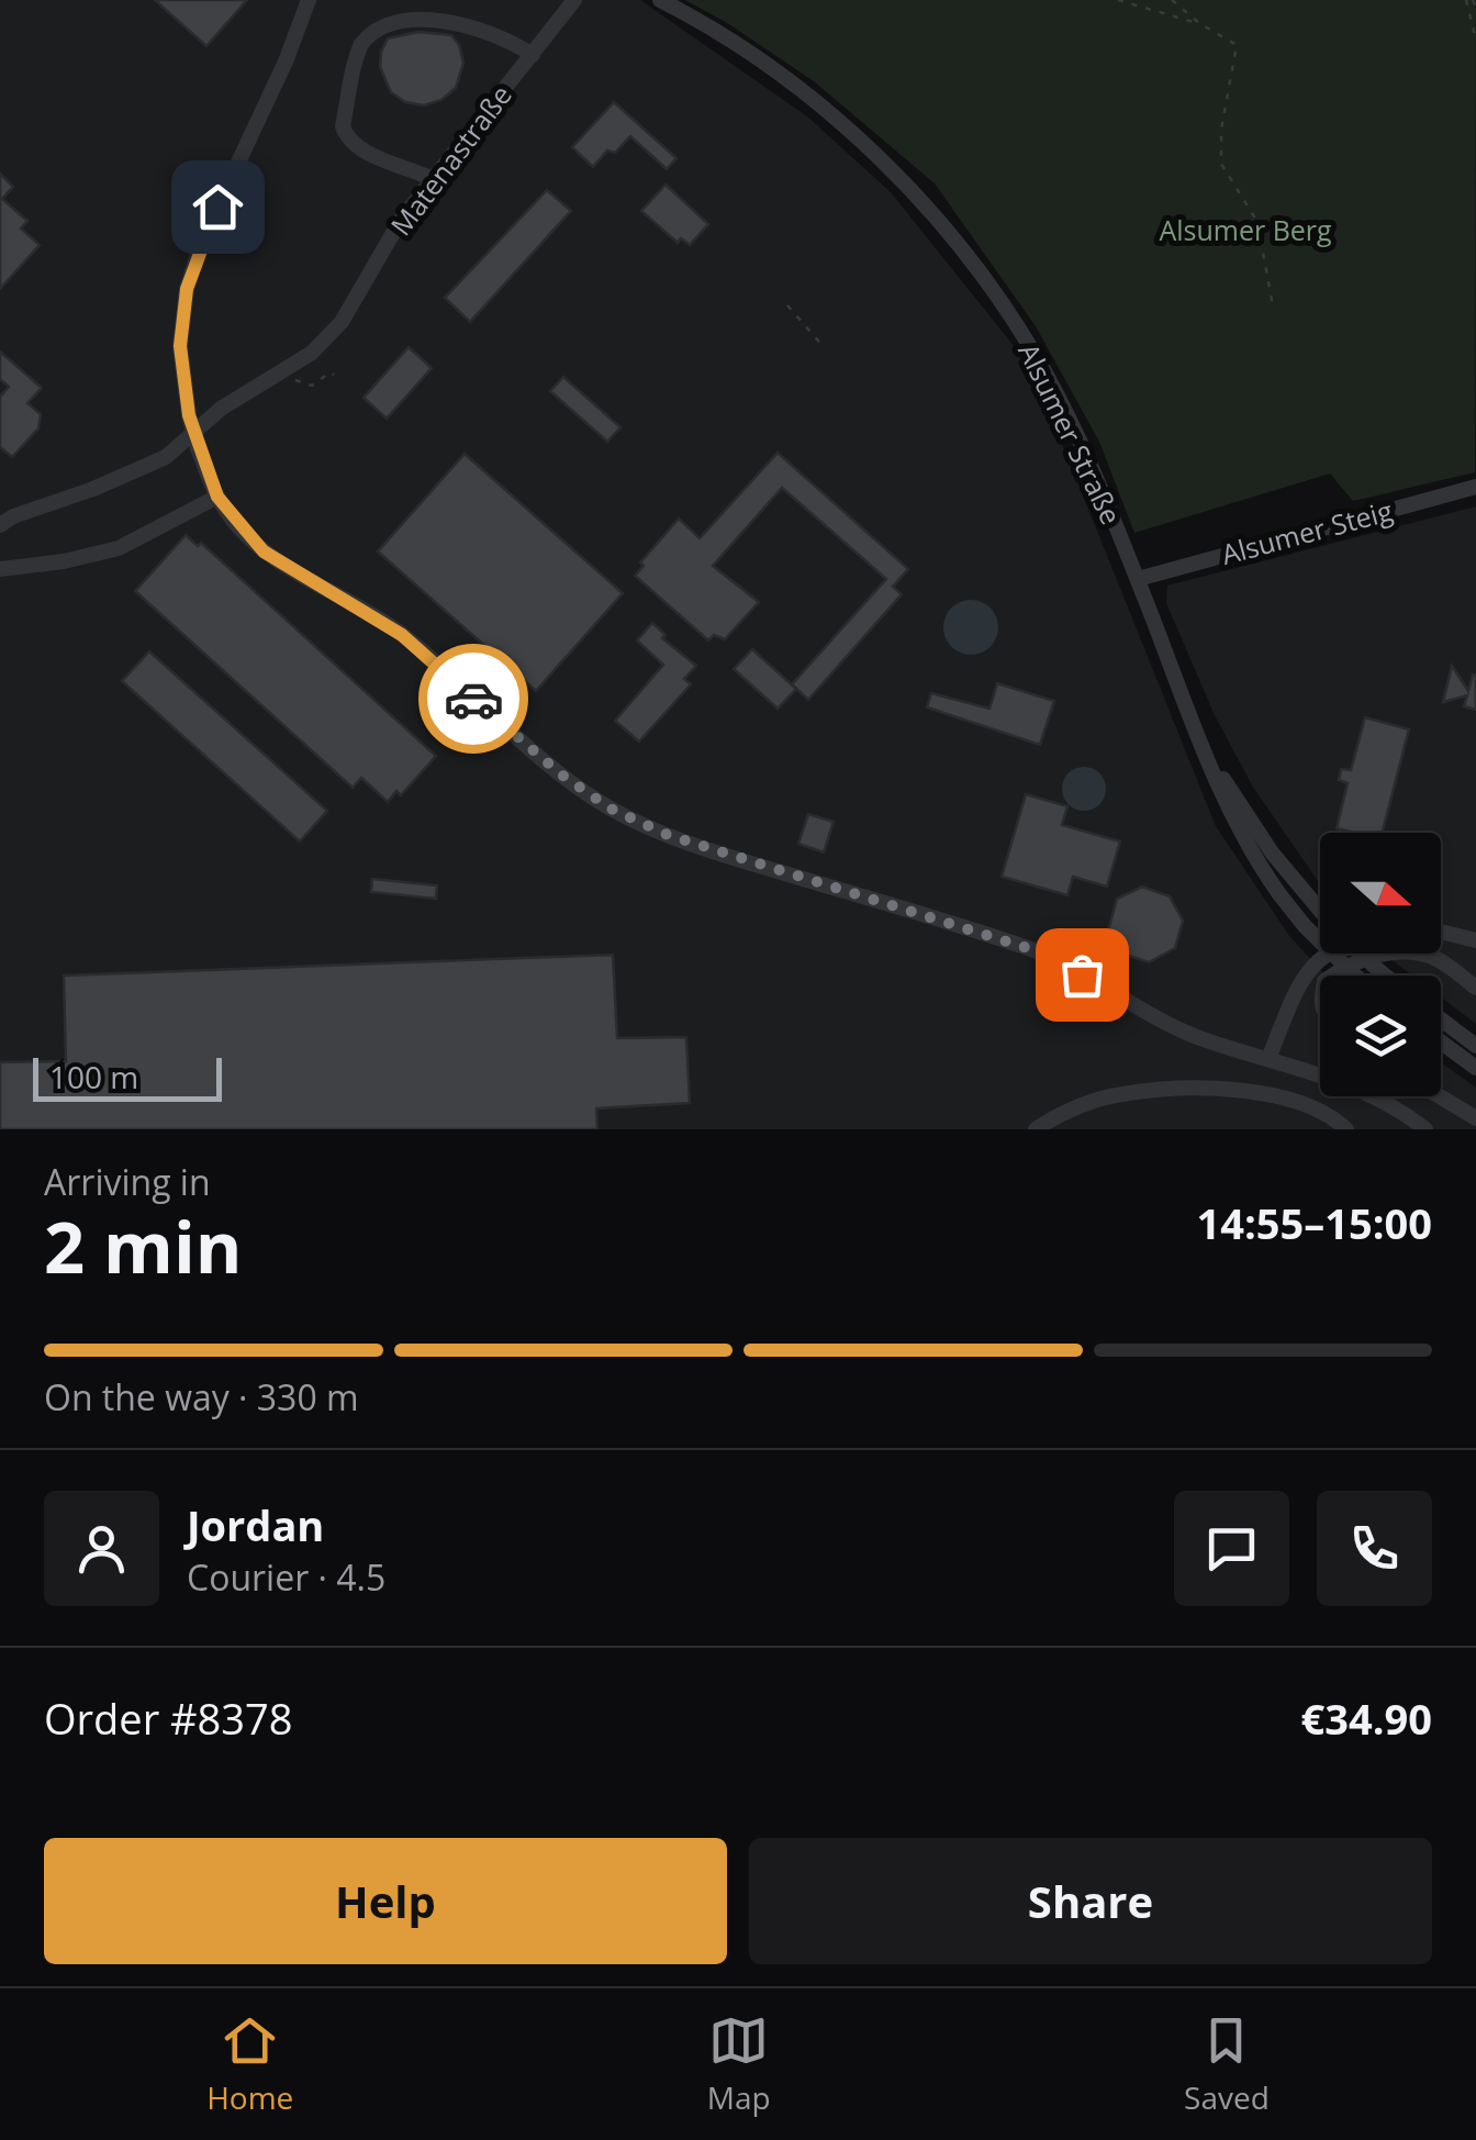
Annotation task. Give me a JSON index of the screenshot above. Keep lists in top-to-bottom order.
{
  "streets": {
    "street": ["Matenastraße", "Alsumer Straße", "Alsumer Steig"]
  },
  "crossings": [
    ["Alsumer Straße", "Alsumer Steig"]
  ],
  "parks": ["Alsumer Berg"],
  "scale_bar": "100 m",
  "north": "right",
  "page": {
    "scale": "100 m",
    "heading": ["2 min", "Arriving in", "14:55–15:00"],
    "panel": [
      "Jordan",
      "Courier · 4.5",
      "Order #8378",
      "€34.90"
    ],
    "bar": "On the way · 330 m",
    "buttons": ["Help", "Share"],
    "tabs": ["Home", "Map", "Saved"]
  }
}
